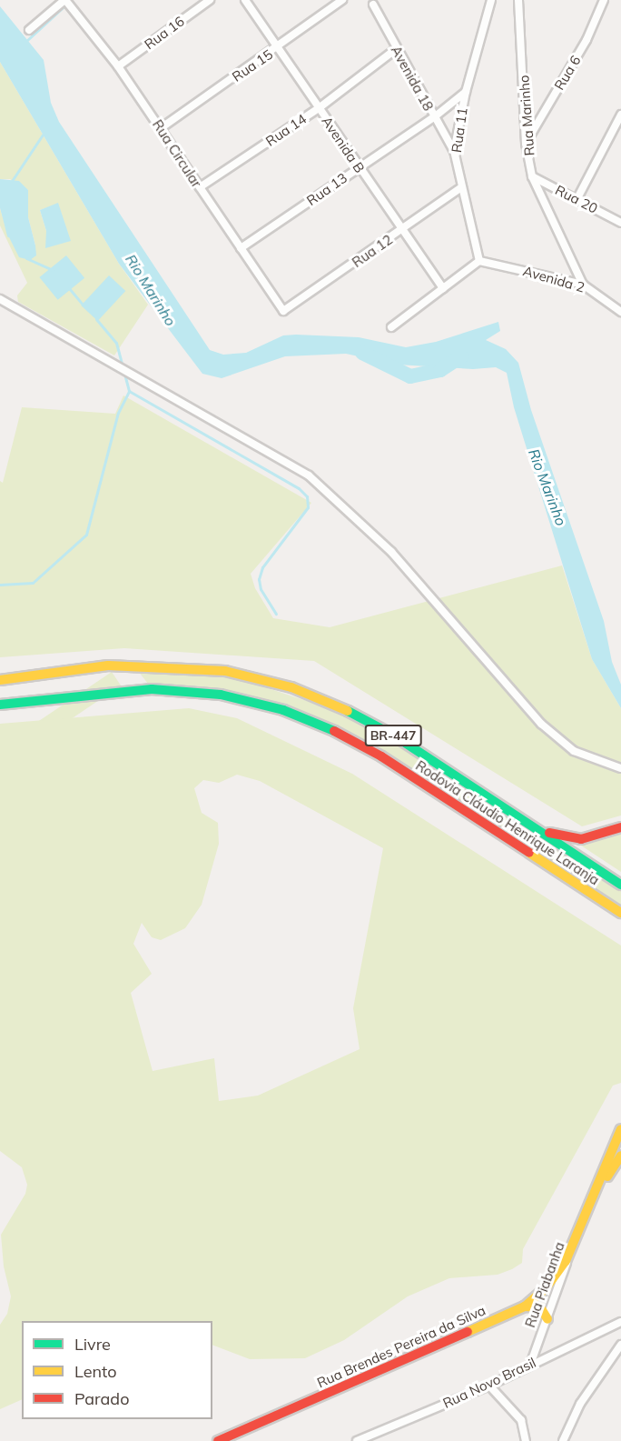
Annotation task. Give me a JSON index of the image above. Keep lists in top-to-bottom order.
{
  "streets": {
    "main road": [
      "BR-447",
      "Rodovia Cláudio Henrique Laranja",
      "Rua Piabanha",
      "Rua Brendes Pereira da Silva"
    ],
    "street": [
      "Rua 16",
      "Rua 15",
      "Rua 6",
      "Avenida 18",
      "Rua Marinho",
      "Rua 14",
      "Rua 11",
      "Avenida B",
      "Rua Circular",
      "Rua 13",
      "Rua 20",
      "Rua 12",
      "Avenida 2",
      "Rua Novo Brasil"
    ]
  },
  "crossings": [
    ["Rua 16", "Rua Circular"],
    ["Rua 15", "Avenida B"],
    ["Rua 15", "Rua Circular"],
    ["Rua 6", "Rua Marinho"],
    ["Avenida 18", "Rua 14"],
    ["Avenida 18", "Rua 11"],
    ["Avenida 18", "Rua 13"],
    ["Rua Marinho", "Rua 20"],
    ["Rua Marinho", "Avenida 2"],
    ["Rua 14", "Avenida B"],
    ["Rua 14", "Rua Circular"],
    ["Rua 11", "Rua 13"],
    ["Rua 11", "Rua 12"],
    ["Rua 11", "Avenida 2"],
    ["Avenida B", "Rua 13"],
    ["Avenida B", "Rua 12"],
    ["Rua Circular", "Rua 13"],
    ["Rua Circular", "Rua 12"],
    ["Rua Piabanha", "Rua Brendes Pereira da Silva"],
    ["Rua Piabanha", "Rua Novo Brasil"]
  ],
  "water": ["Rio Marinho"],
  "legend": ["Livre", "Lento", "Parado"]
}
